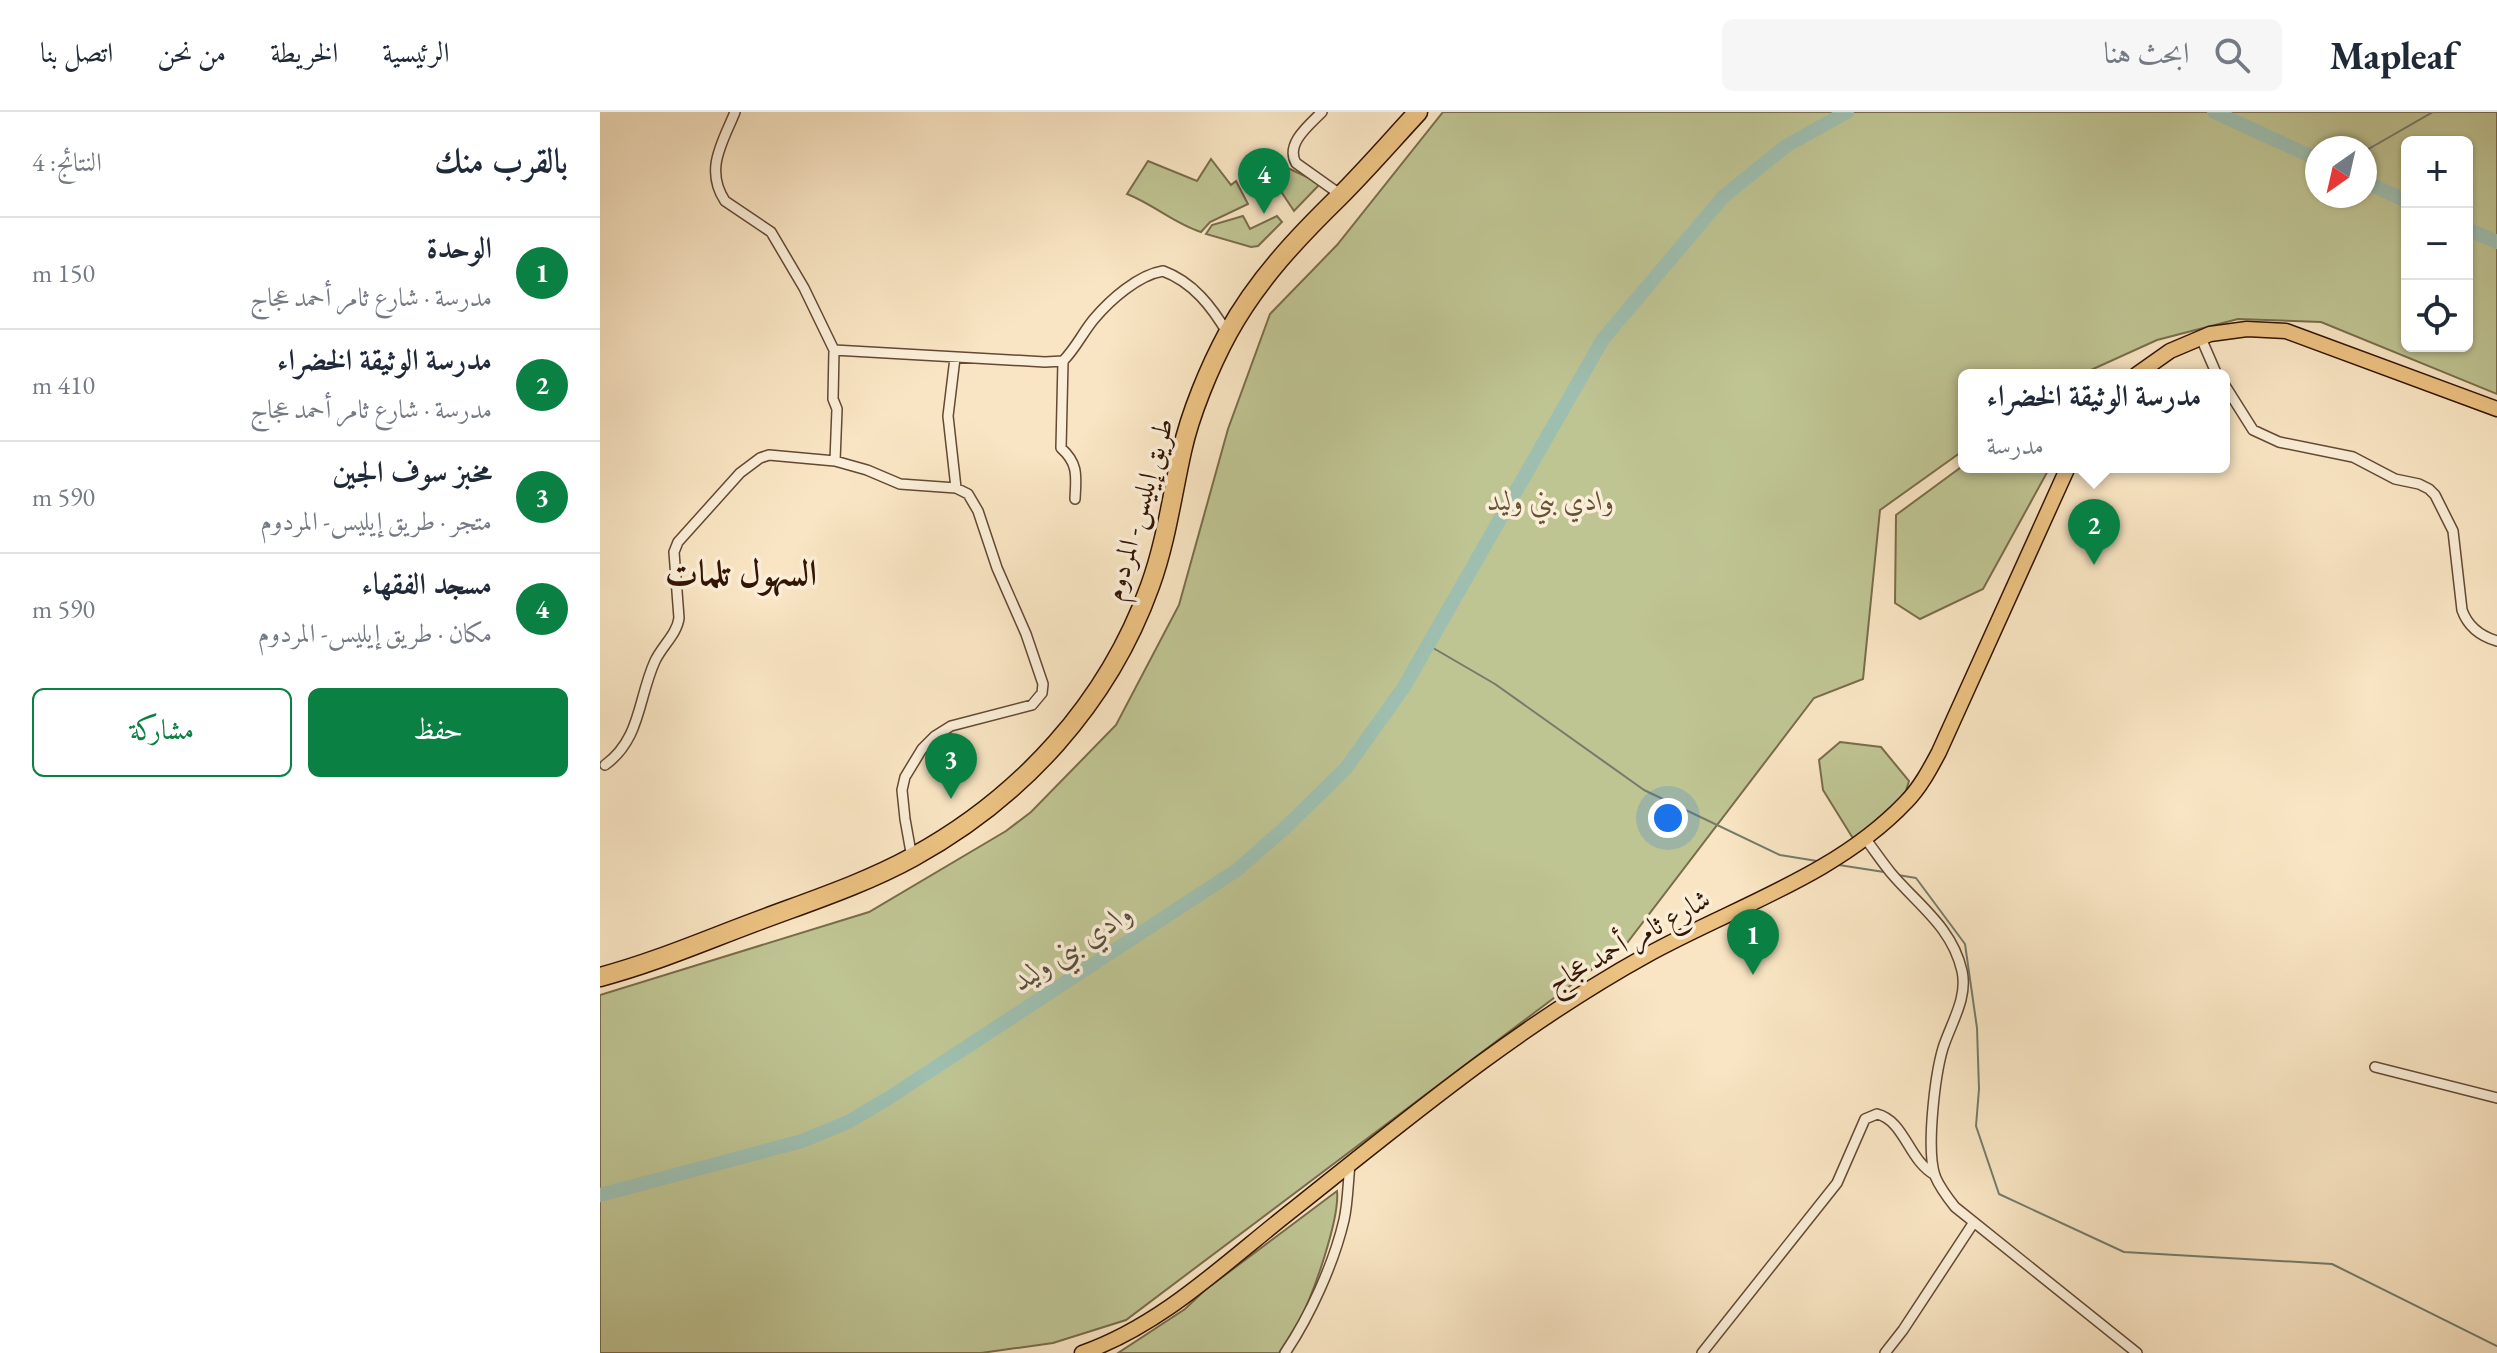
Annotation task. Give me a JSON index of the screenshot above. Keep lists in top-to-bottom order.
{
  "streets": {
    "highway": ["طريق إيليس- المردوم"],
    "main road": ["شارع ثامر أحمد عجاج"]
  },
  "districts": ["السهول تلمات"],
  "water": ["وادي بني وليد"],
  "parks": ["وادي بني وليد"],
  "north": "bottom left",
  "page": {
    "header": "Mapleaf",
    "search": "ابحث هنا",
    "nav": [
      "الرئيسية",
      "الخريطة",
      "من نحن",
      "اتصل بنا"
    ],
    "heading": ["بالقرب منك", "النتائج: 4"],
    "map_buttons": ["+", "−"],
    "pins": [
      "4",
      "2",
      "3",
      "1"
    ],
    "list": [
      {
        "mark": "1",
        "name": "الوحدة",
        "note": "مدرسة · شارع ثامر أحمد عجاج",
        "value": "150 m"
      },
      {
        "mark": "2",
        "name": "مدرسة الوثيقة الخضراء",
        "note": "مدرسة · شارع ثامر أحمد عجاج",
        "value": "410 m"
      },
      {
        "mark": "3",
        "name": "مخبز سوف الجين",
        "note": "متجر · طريق إيليس- المردوم",
        "value": "590 m"
      },
      {
        "mark": "4",
        "name": "مسجد الفقهاء",
        "note": "مكان · طريق إيليس- المردوم",
        "value": "590 m"
      }
    ],
    "popup": ["مدرسة الوثيقة الخضراء", "مدرسة"],
    "buttons": ["حفظ", "مشاركة"]
  }
}
